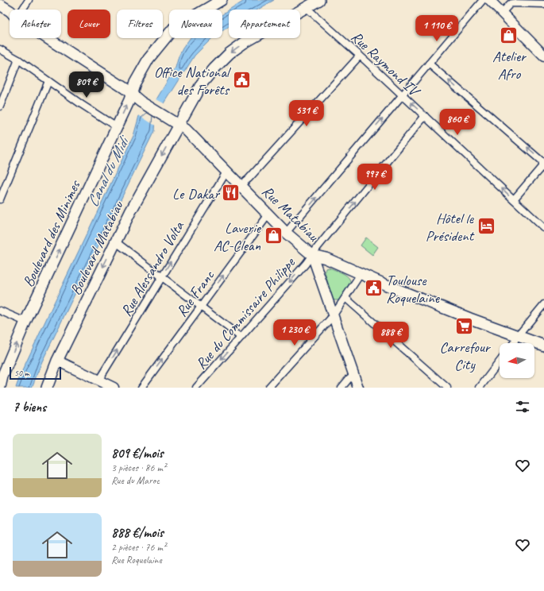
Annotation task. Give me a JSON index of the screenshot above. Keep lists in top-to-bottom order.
{
  "streets": {
    "main road": ["Rue Matabiau", "Boulevard des Minimes", "Boulevard Matabiau"],
    "street": [
      "Rue Raymond IV",
      "Rue Alessandro Volta",
      "Rue Franc",
      "Rue du Commissaire Philippe"
    ]
  },
  "crossings": [
    ["Rue Raymond IV", "Boulevard Matabiau"],
    ["Rue Raymond IV", "Rue du Commissaire Philippe"],
    ["Rue Matabiau", "Boulevard des Minimes"],
    ["Rue Matabiau", "Boulevard Matabiau"],
    ["Rue Matabiau", "Rue Alessandro Volta"],
    ["Rue Matabiau", "Rue Franc"],
    ["Rue Matabiau", "Rue du Commissaire Philippe"]
  ],
  "one_way": [
    "Rue Raymond IV",
    "Boulevard des Minimes",
    "Boulevard Matabiau",
    "Rue Alessandro Volta",
    "Rue Franc"
  ],
  "water": ["Canal du Midi"],
  "places": {
    "shop": ["Atelier Afro", "Laverie AC-Clean"],
    "public building": ["Office National des Forêts", "Toulouse Roquelaine"],
    "restaurant": ["Le Dakar"],
    "hotel": ["Hôtel le Président"],
    "supermarket": ["Carrefour City"]
  },
  "scale_bar": "50 m",
  "north": "left",
  "page": {
    "chip": [
      "Acheter",
      "Louer",
      "Filtres",
      "Nouveau",
      "Appartement"
    ],
    "price": [
      "1 110 €",
      "809 €",
      "531 €",
      "860 €",
      "997 €",
      "1 230 €",
      "888 €"
    ],
    "scale": "50 m",
    "heading": "7 biens",
    "list": [
      {
        "name": "809 €/mois",
        "note": "3 pièces · 86 m² · Rue du Maroc"
      },
      {
        "name": "888 €/mois",
        "note": "2 pièces · 76 m² · Rue Roquelaine"
      }
    ]
  }
}
